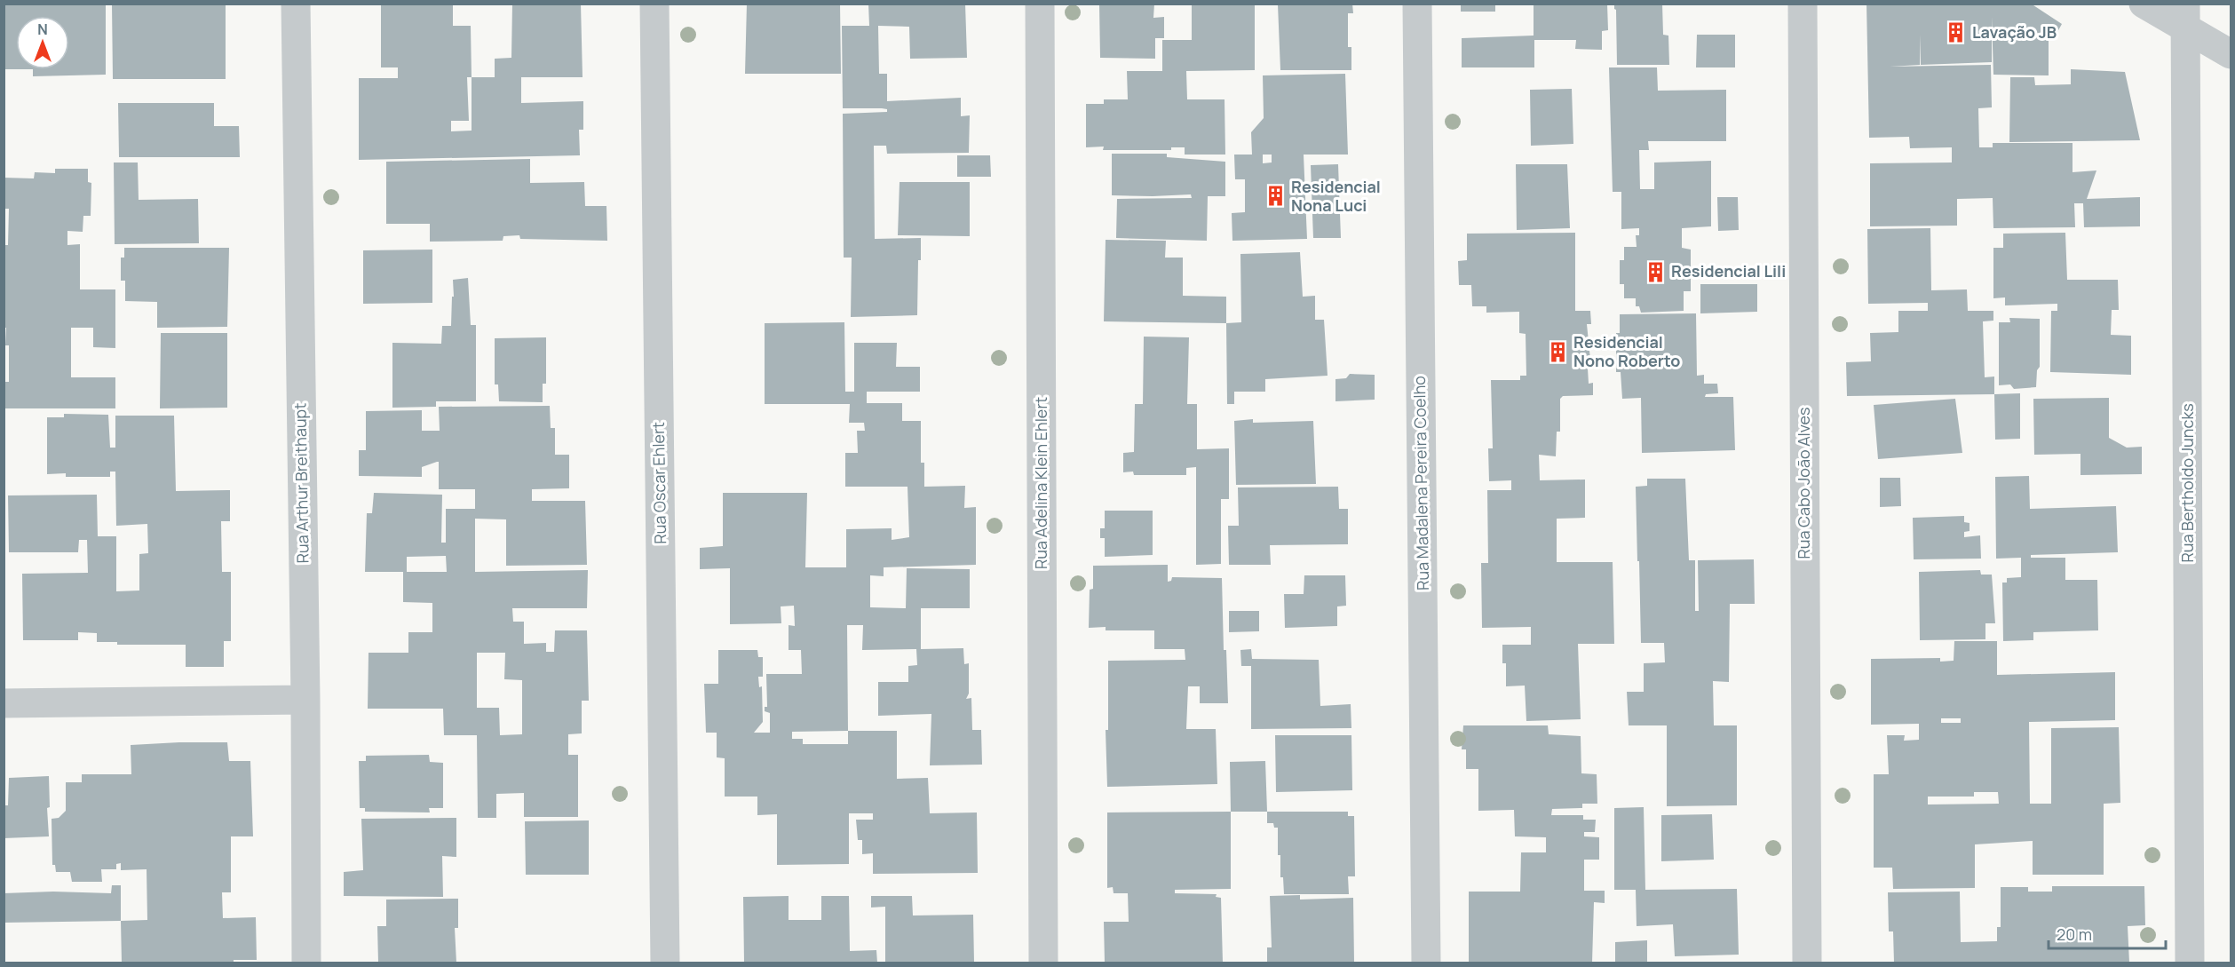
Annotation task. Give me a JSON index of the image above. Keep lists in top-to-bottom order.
{
  "streets": {
    "street": [
      "Rua Arthur Breithaupt",
      "Rua Oscar Ehlert",
      "Rua Adelina Klein Ehlert",
      "Rua Madalena Pereira Coelho",
      "Rua Cabo João Alves",
      "Rua Bertholdo Juncks"
    ]
  },
  "places": {
    "building": [
      "Lavação JB",
      "Residencial Nona Luci",
      "Residencial Lili",
      "Residencial Nono Roberto"
    ]
  },
  "scale_bar": "20 m",
  "north": "top"
}
